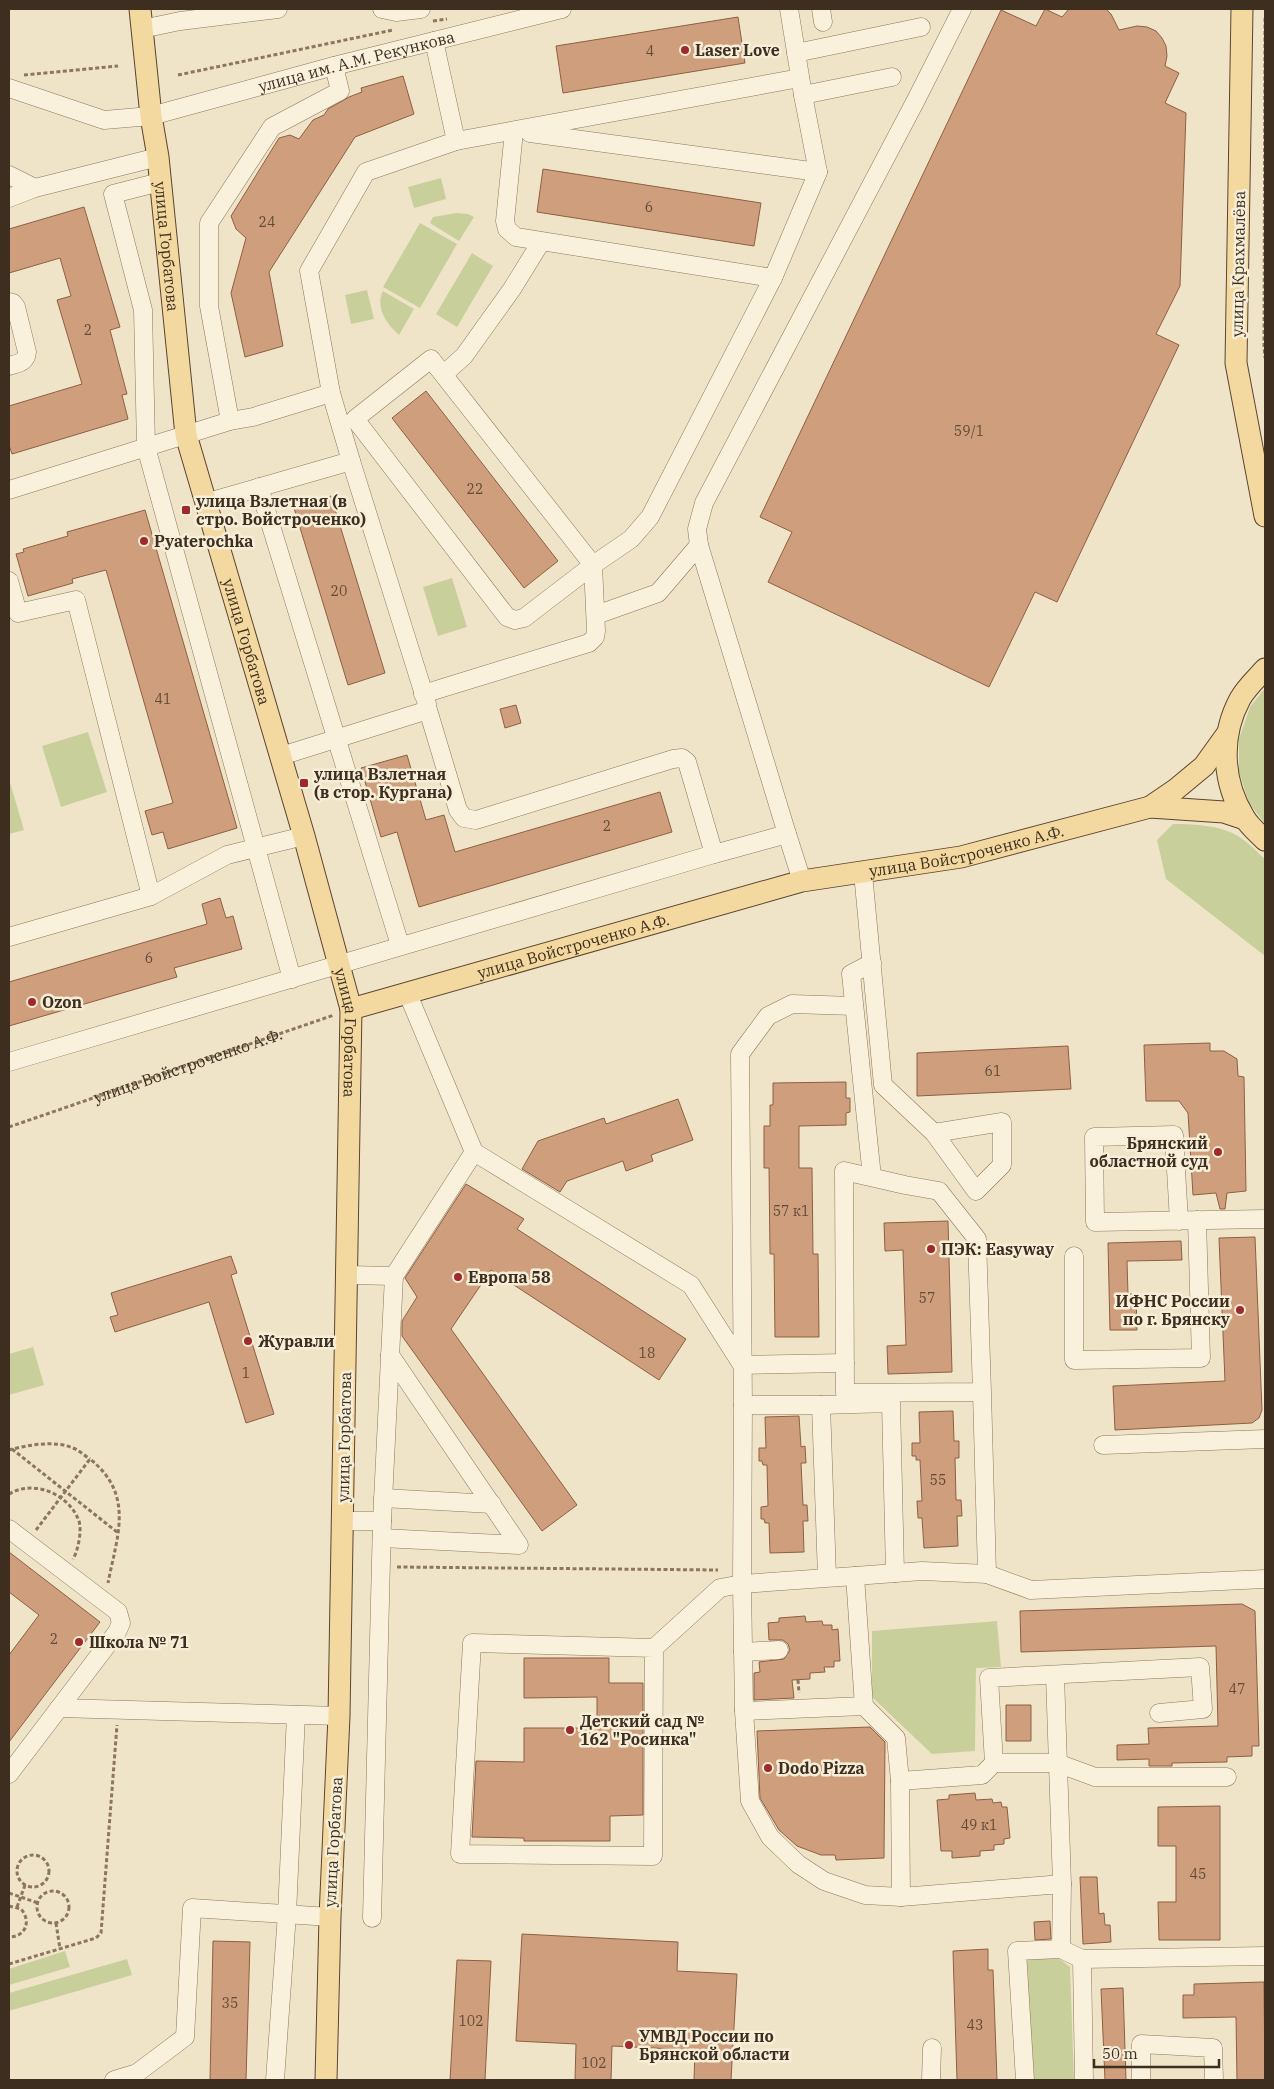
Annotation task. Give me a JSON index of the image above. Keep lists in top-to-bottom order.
{
  "streets": {
    "main road": ["улица Горбатова", "улица Крахмалёва", "улица Войстроченко А.Ф."],
    "street": ["улица им. А.М. Рекункова"]
  },
  "crossings": [
    ["улица им. А.М. Рекункова", "улица Горбатова"],
    ["улица Горбатова", "улица Войстроченко А.Ф."]
  ],
  "places": {
    "other": [
      "Laser Love",
      "Pyaterochka",
      "Ozon",
      "Брянский областной суд",
      "ПЭК: Easyway",
      "Европа 58",
      "ИФНС России по г. Брянску",
      "Журавли",
      "Школа № 71",
      "Детский сад № 162 \"Росинка\"",
      "Dodo Pizza",
      "УМВД России по Брянской области"
    ],
    "transit": ["улица Взлетная (в стро. Войстроченко)", "улица Взлетная (в стор. Кургана)"]
  },
  "house_numbers": [
    "4",
    "6",
    "24",
    "2",
    "59/1",
    "22",
    "20",
    "41",
    "2",
    "6",
    "61",
    "57 к1",
    "57",
    "18",
    "1",
    "55",
    "2",
    "47",
    "49 к1",
    "45",
    "35",
    "102",
    "43",
    "102"
  ],
  "scale_bar": "50 m"
}
